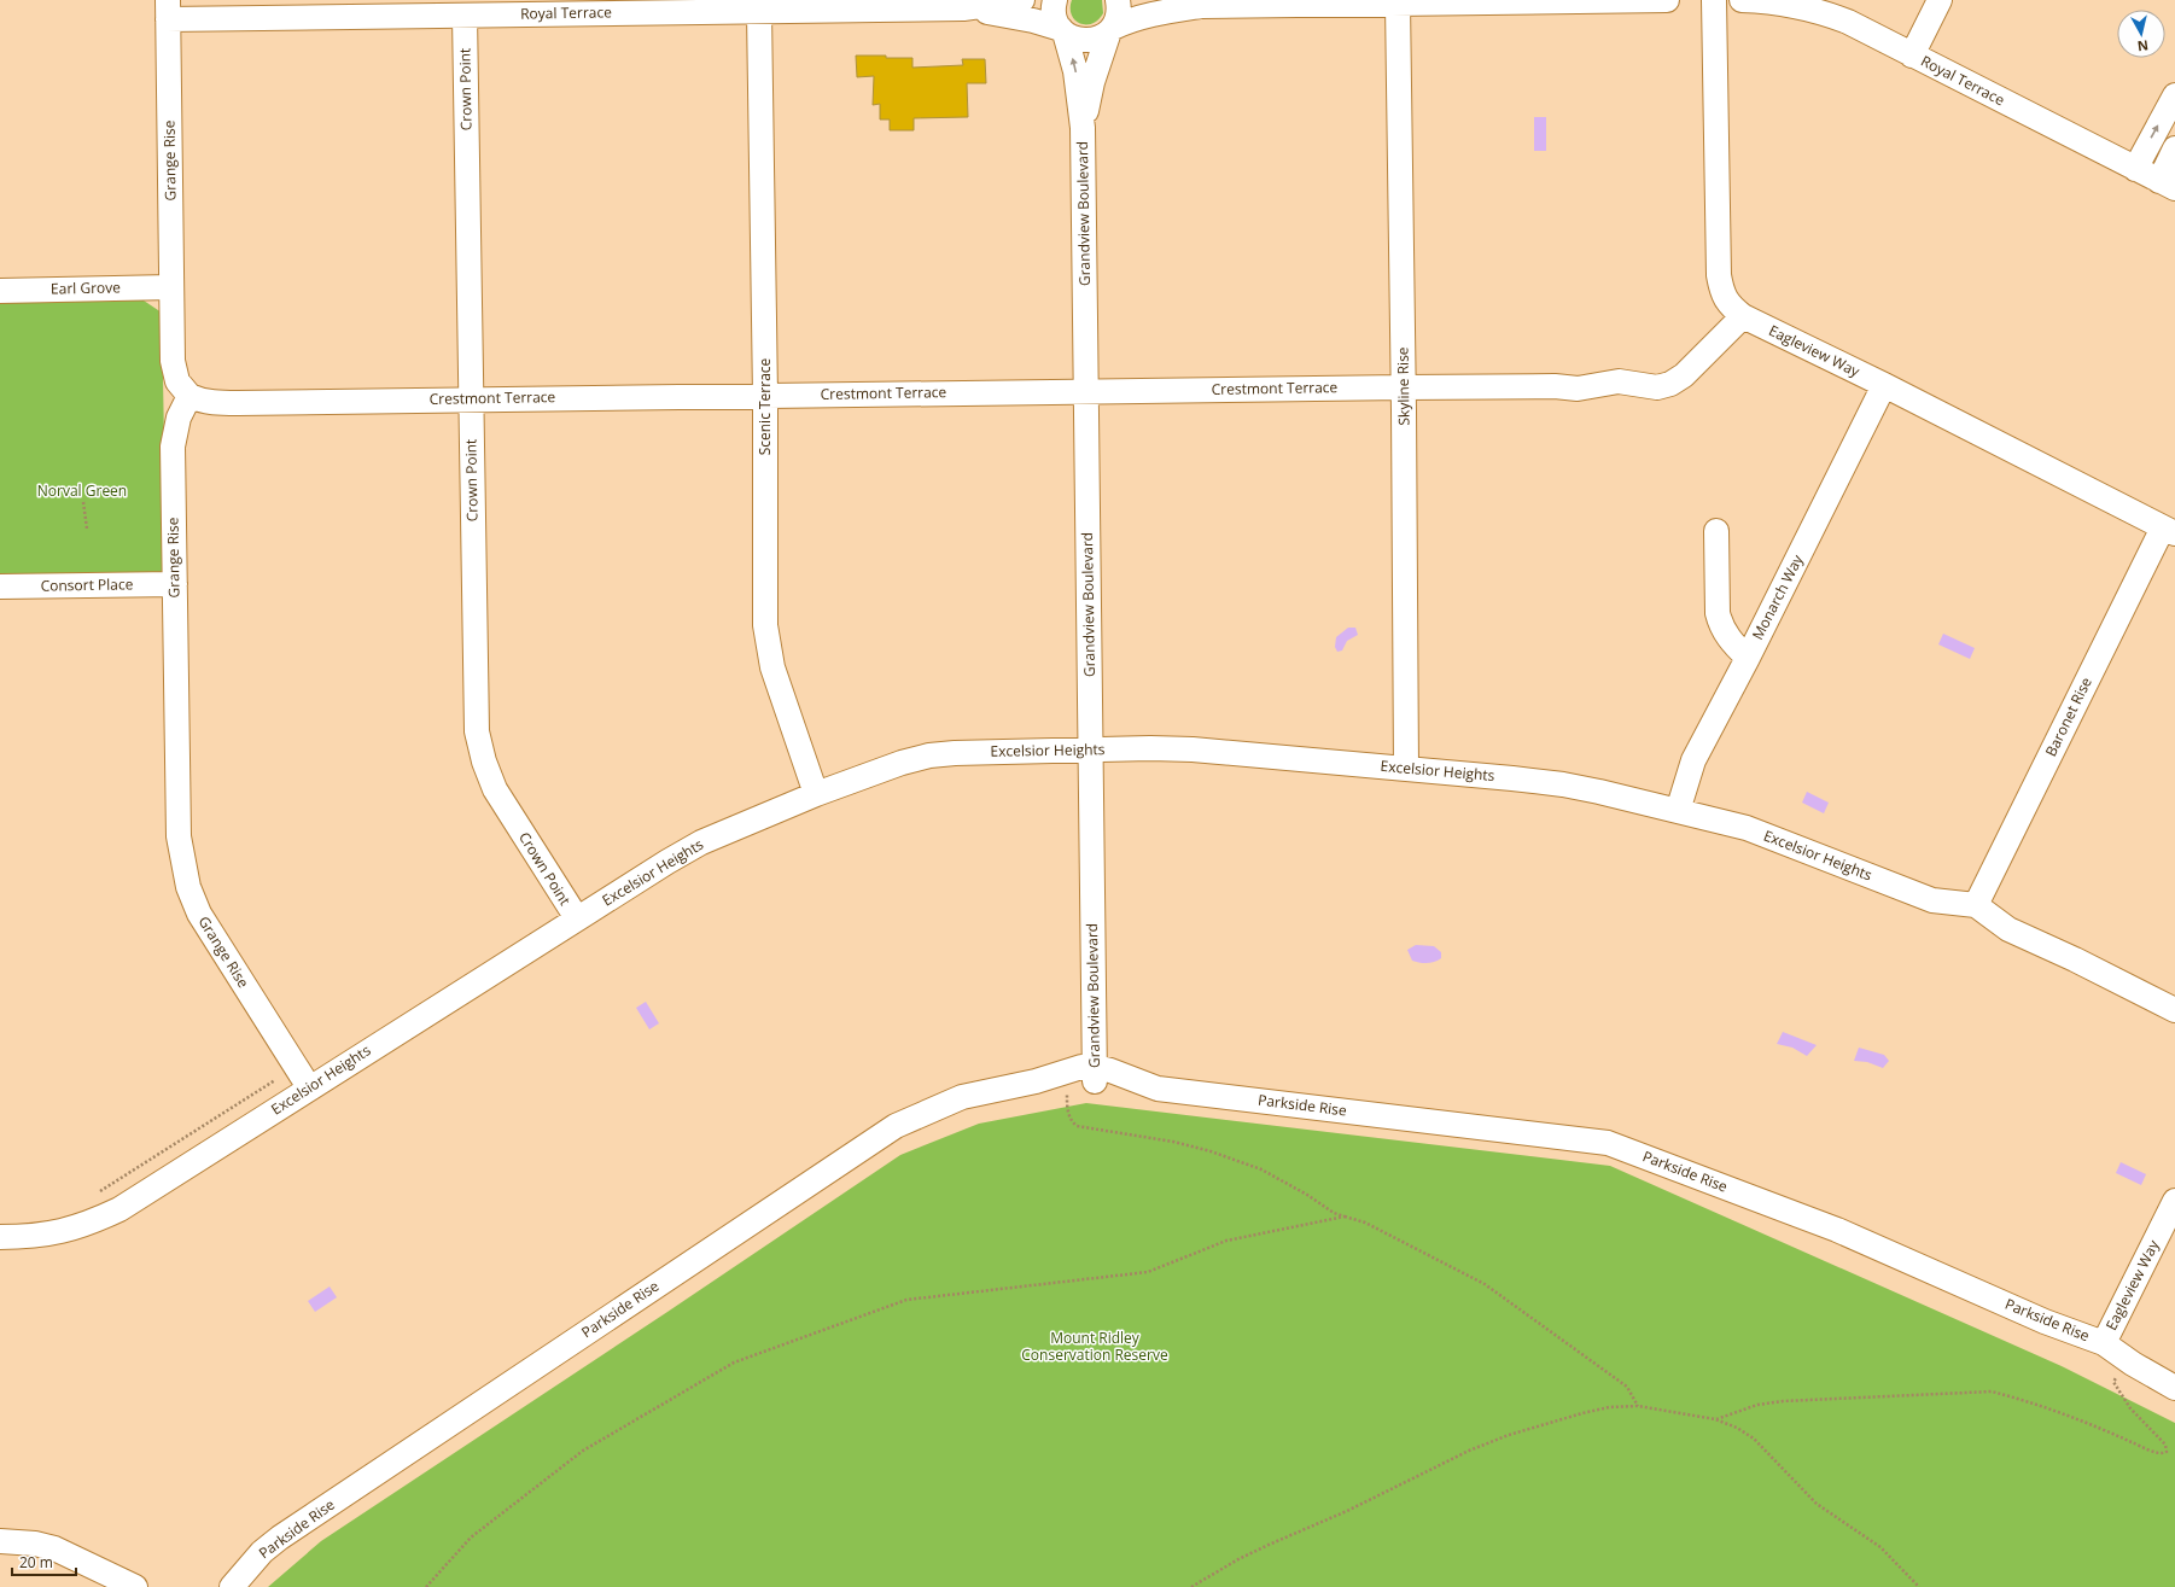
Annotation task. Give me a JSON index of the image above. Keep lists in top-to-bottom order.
{
  "streets": {
    "street": [
      "Royal Terrace",
      "Crown Point",
      "Grange Rise",
      "Grandview Boulevard",
      "Earl Grove",
      "Eagleview Way",
      "Skyline Rise",
      "Crestmont Terrace",
      "Scenic Terrace",
      "Consort Place",
      "Monarch Way",
      "Baronet Rise",
      "Excelsior Heights",
      "Parkside Rise"
    ]
  },
  "crossings": [
    ["Royal Terrace", "Crown Point"],
    ["Royal Terrace", "Grange Rise"],
    ["Royal Terrace", "Grandview Boulevard"],
    ["Royal Terrace", "Scenic Terrace"],
    ["Crown Point", "Crestmont Terrace"],
    ["Crown Point", "Excelsior Heights"],
    ["Grange Rise", "Earl Grove"],
    ["Grange Rise", "Crestmont Terrace"],
    ["Grange Rise", "Consort Place"],
    ["Grange Rise", "Excelsior Heights"],
    ["Grandview Boulevard", "Crestmont Terrace"],
    ["Grandview Boulevard", "Excelsior Heights"],
    ["Grandview Boulevard", "Parkside Rise"],
    ["Eagleview Way", "Crestmont Terrace"],
    ["Eagleview Way", "Monarch Way"],
    ["Eagleview Way", "Baronet Rise"],
    ["Eagleview Way", "Parkside Rise"],
    ["Skyline Rise", "Crestmont Terrace"],
    ["Skyline Rise", "Excelsior Heights"],
    ["Crestmont Terrace", "Scenic Terrace"],
    ["Scenic Terrace", "Excelsior Heights"],
    ["Monarch Way", "Excelsior Heights"],
    ["Baronet Rise", "Excelsior Heights"]
  ],
  "parks": ["Norval Green", "Mount Ridley Conservation Reserve"],
  "scale_bar": "20 m",
  "north": "bottom"
}
